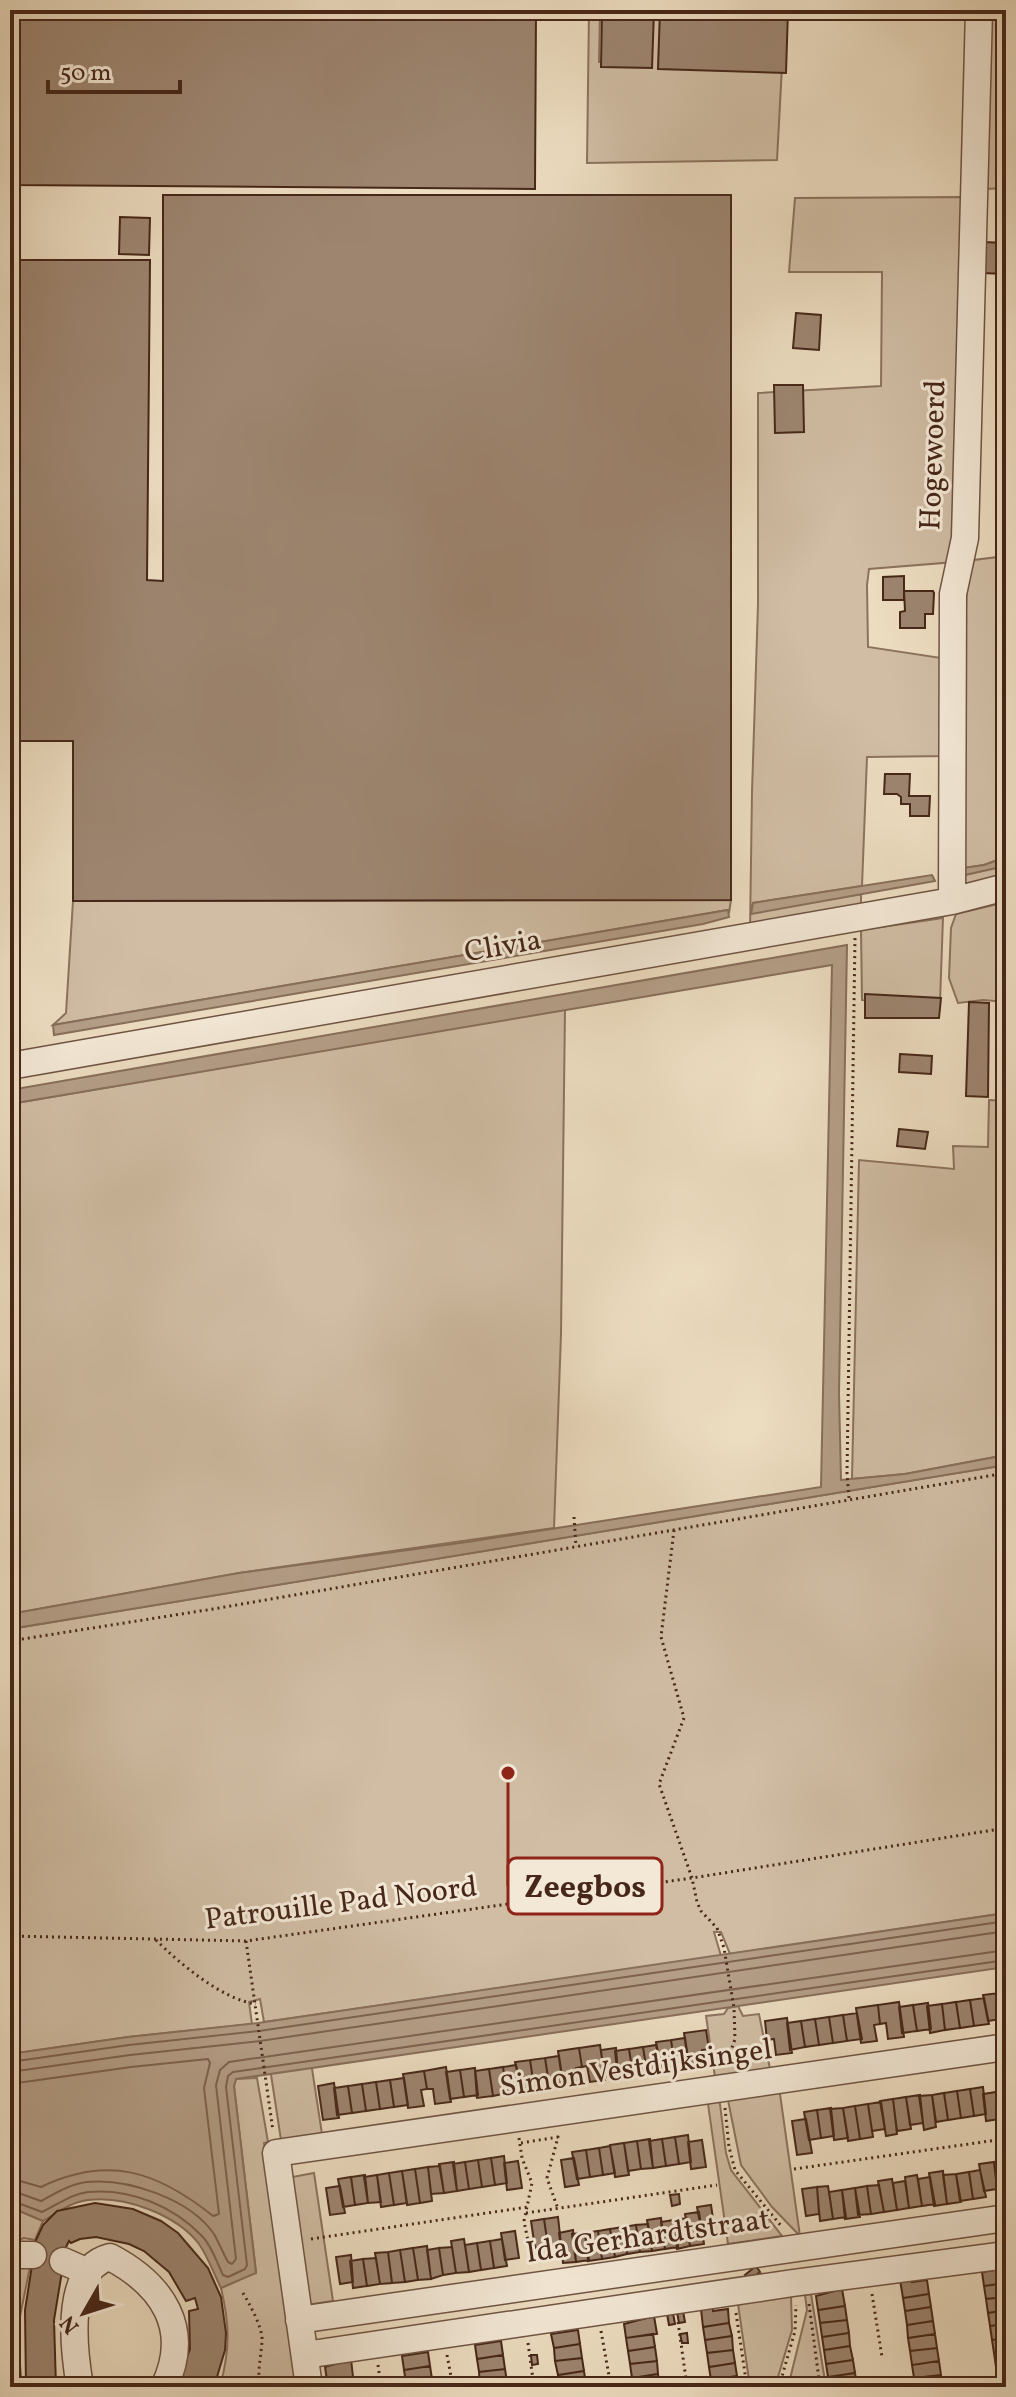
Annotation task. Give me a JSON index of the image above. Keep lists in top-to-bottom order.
{
  "streets": {
    "street": [
      "Hogewoerd",
      "Clivia",
      "Simon Vestdijksingel",
      "Ida Gerhardtstraat"
    ],
    "path": ["Patrouille Pad Noord"]
  },
  "crossings": [
    ["Hogewoerd", "Clivia"]
  ],
  "places": ["Zeegbos"],
  "scale_bar": "50 m",
  "north": "bottom left"
}
